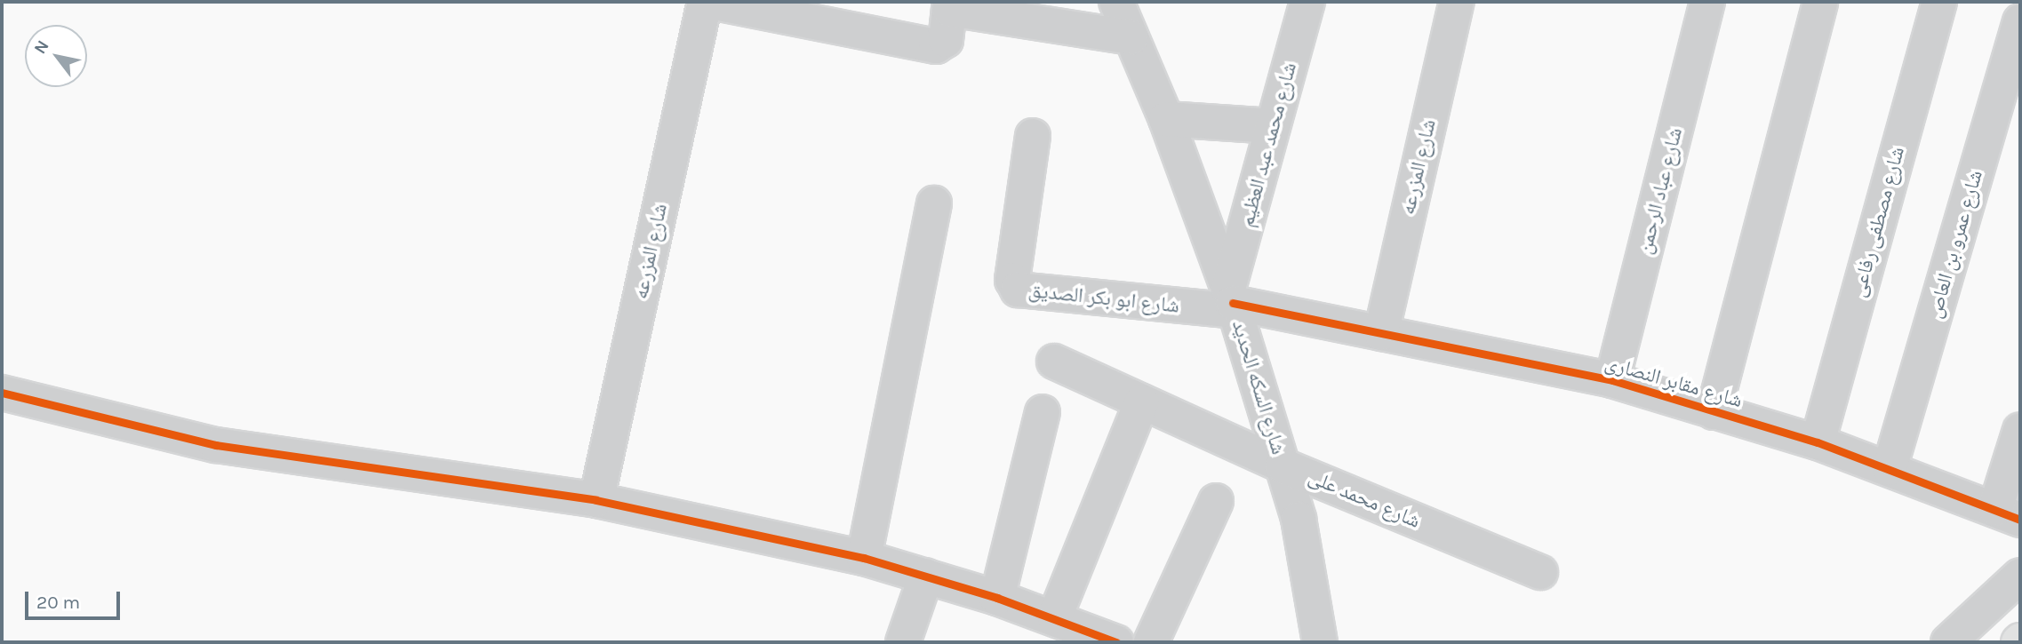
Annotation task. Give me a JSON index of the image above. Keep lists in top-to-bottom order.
{
  "streets": {
    "street": [
      "شارع محمد عبد العظيم",
      "شارع المزرعه",
      "شارع عباد الرحمن",
      "شارع مصطفى رفاعى",
      "شارع عمرو بن العاص",
      "شارع ابو بكر الصديق",
      "شارع مقابر النصارى",
      "شارع السكه الحديد",
      "شارع محمد على"
    ]
  },
  "crossings": [
    ["شارع محمد عبد العظيم", "شارع ابو بكر الصديق"],
    ["شارع محمد عبد العظيم", "شارع مقابر النصارى"],
    ["شارع محمد عبد العظيم", "شارع السكه الحديد"],
    ["شارع المزرعه", "شارع مقابر النصارى"],
    ["شارع عباد الرحمن", "شارع مقابر النصارى"],
    ["شارع مصطفى رفاعى", "شارع مقابر النصارى"],
    ["شارع عمرو بن العاص", "شارع مقابر النصارى"],
    ["شارع ابو بكر الصديق", "شارع مقابر النصارى"],
    ["شارع ابو بكر الصديق", "شارع السكه الحديد"],
    ["شارع مقابر النصارى", "شارع السكه الحديد"],
    ["شارع السكه الحديد", "شارع محمد على"]
  ],
  "scale_bar": "20 m",
  "north": "top left"
}
